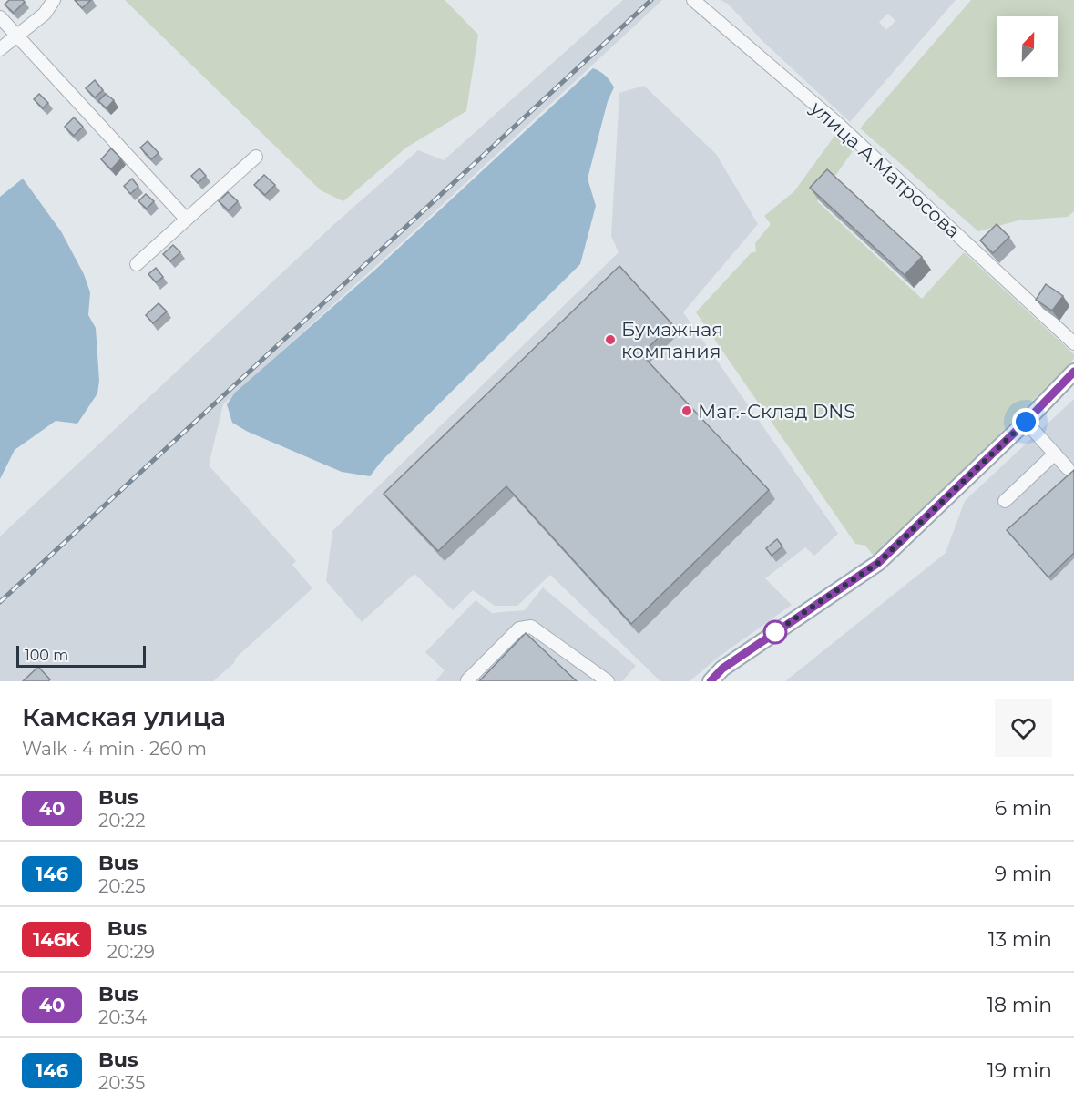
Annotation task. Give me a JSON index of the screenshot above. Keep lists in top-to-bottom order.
{
  "streets": {
    "street": ["улица А.Матросова"]
  },
  "places": ["Бумажная компания", "Маг.-Склад DNS"],
  "lines": ["bus line 40"],
  "scale_bar": "100 m",
  "north": "top",
  "page": {
    "scale": "100 m",
    "heading": ["Камская улица", "Walk · 4 min · 260 m"],
    "list": [
      {
        "mark": "40",
        "name": "Bus",
        "note": "20:22",
        "value": "6 min"
      },
      {
        "mark": "146",
        "name": "Bus",
        "note": "20:25",
        "value": "9 min"
      },
      {
        "mark": "146K",
        "name": "Bus",
        "note": "20:29",
        "value": "13 min"
      },
      {
        "mark": "40",
        "name": "Bus",
        "note": "20:34",
        "value": "18 min"
      },
      {
        "mark": "146",
        "name": "Bus",
        "note": "20:35",
        "value": "19 min"
      }
    ]
  }
}
